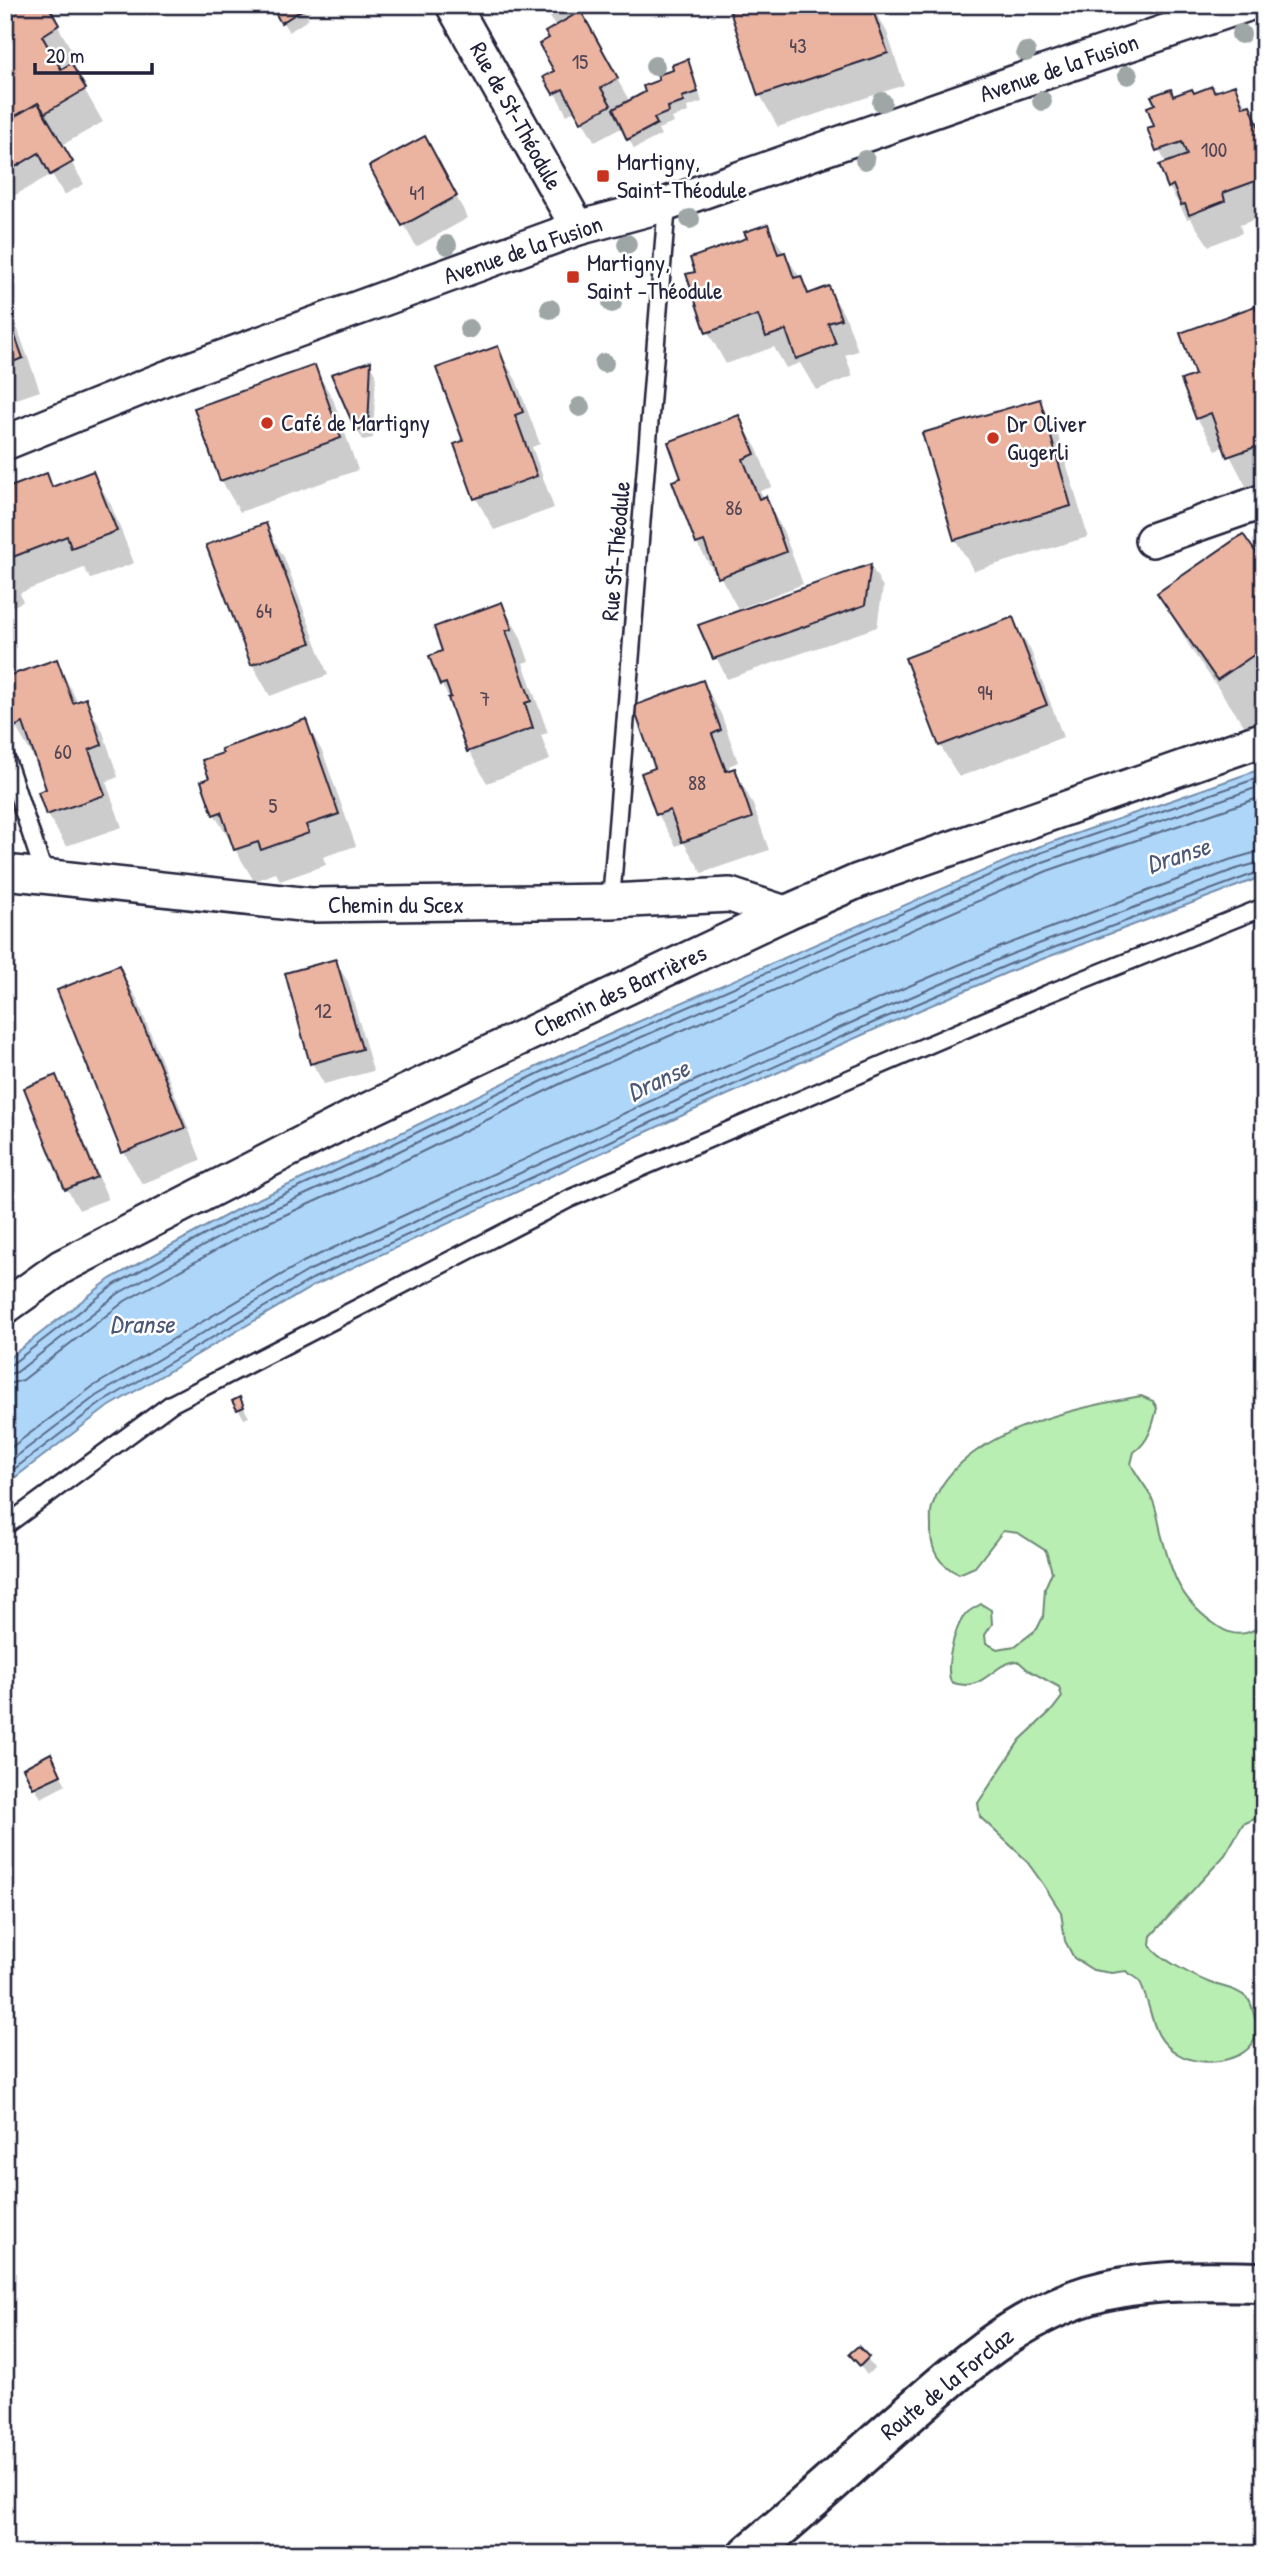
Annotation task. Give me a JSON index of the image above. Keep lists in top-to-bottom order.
{
  "streets": {
    "main road": ["Route de la Forclaz"],
    "street": [
      "Avenue de la Fusion",
      "Rue de St-Théodule",
      "Chemin du Scex",
      "Chemin des Barrières"
    ],
    "lane": ["Rue St-Théodule"]
  },
  "crossings": [
    ["Avenue de la Fusion", "Rue de St-Théodule"],
    ["Avenue de la Fusion", "Rue St-Théodule"],
    ["Rue St-Théodule", "Chemin du Scex"],
    ["Chemin du Scex", "Chemin des Barrières"]
  ],
  "water": ["Dranse"],
  "places": {
    "transit": ["Martigny, Saint-Théodule", "Martigny, Saint -Théodule"],
    "other": ["Café de Martigny", "Dr Oliver Gugerli"]
  },
  "house_numbers": [
    "43",
    "15",
    "100",
    "41",
    "86",
    "64",
    "94",
    "7",
    "60",
    "88",
    "5",
    "12"
  ],
  "scale_bar": "20 m"
}
